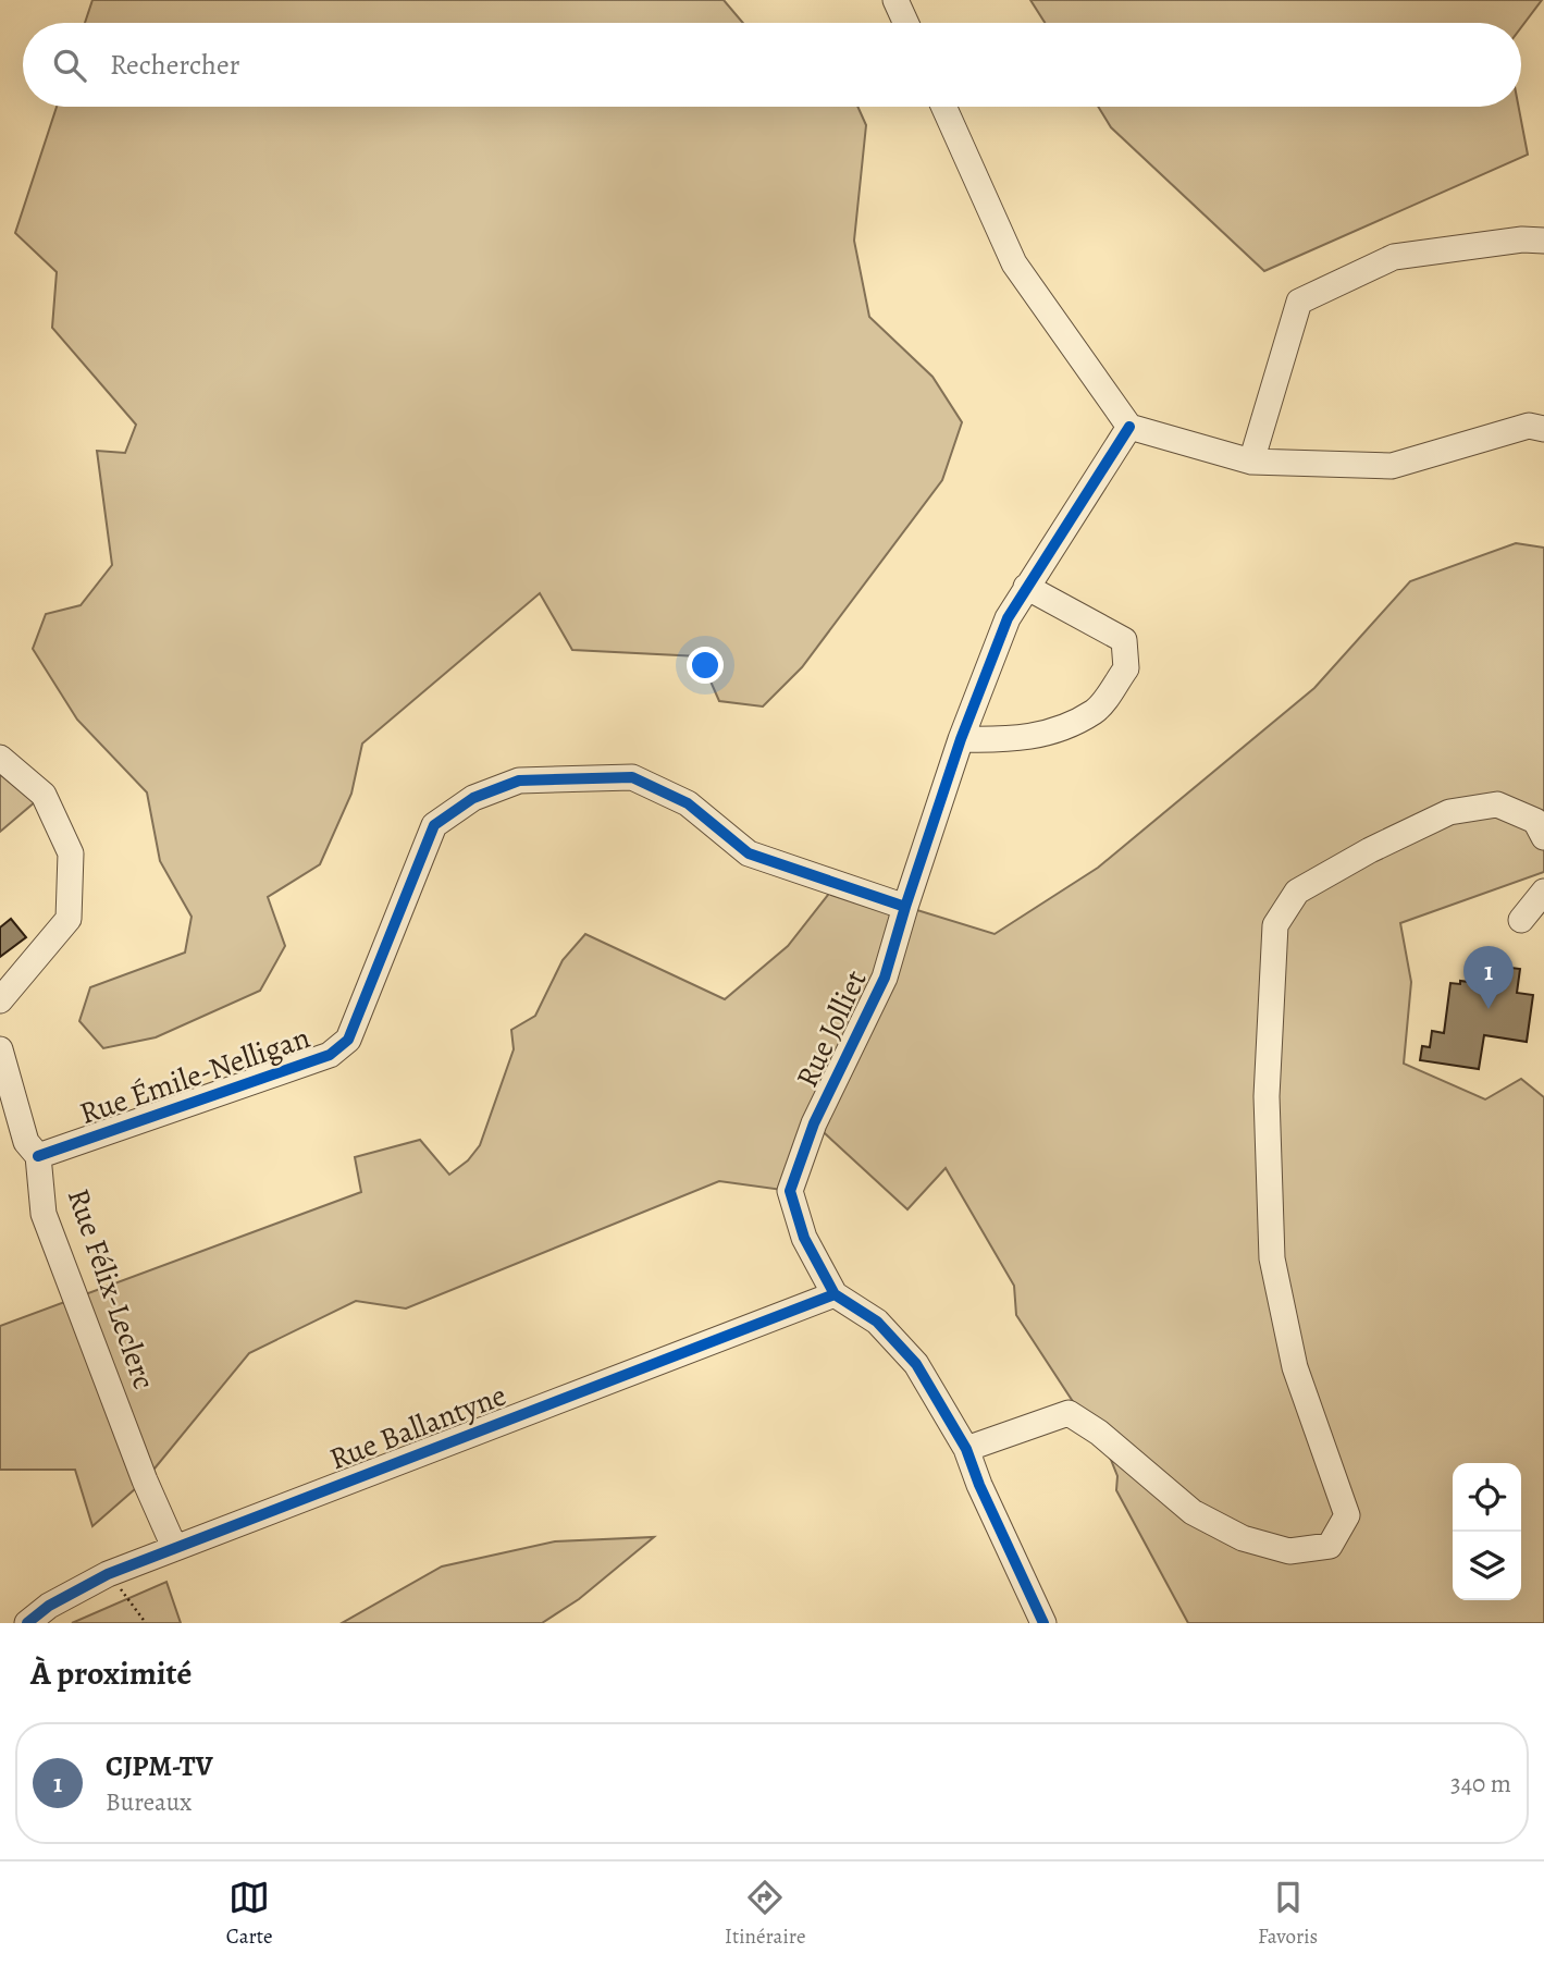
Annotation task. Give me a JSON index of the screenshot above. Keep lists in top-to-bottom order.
{
  "streets": {
    "street": [
      "Rue Jolliet",
      "Rue Émile-Nelligan",
      "Rue Félix-Leclerc",
      "Rue Ballantyne"
    ]
  },
  "crossings": [
    ["Rue Jolliet", "Rue Émile-Nelligan"],
    ["Rue Jolliet", "Rue Ballantyne"],
    ["Rue Émile-Nelligan", "Rue Félix-Leclerc"],
    ["Rue Félix-Leclerc", "Rue Ballantyne"]
  ],
  "page": {
    "search": "Rechercher",
    "pins": "1",
    "heading": "À proximité",
    "list": [
      {
        "mark": "1",
        "name": "CJPM-TV",
        "note": "Bureaux",
        "value": "340 m"
      }
    ],
    "nav": ["Carte", "Itinéraire", "Favoris"]
  }
}
